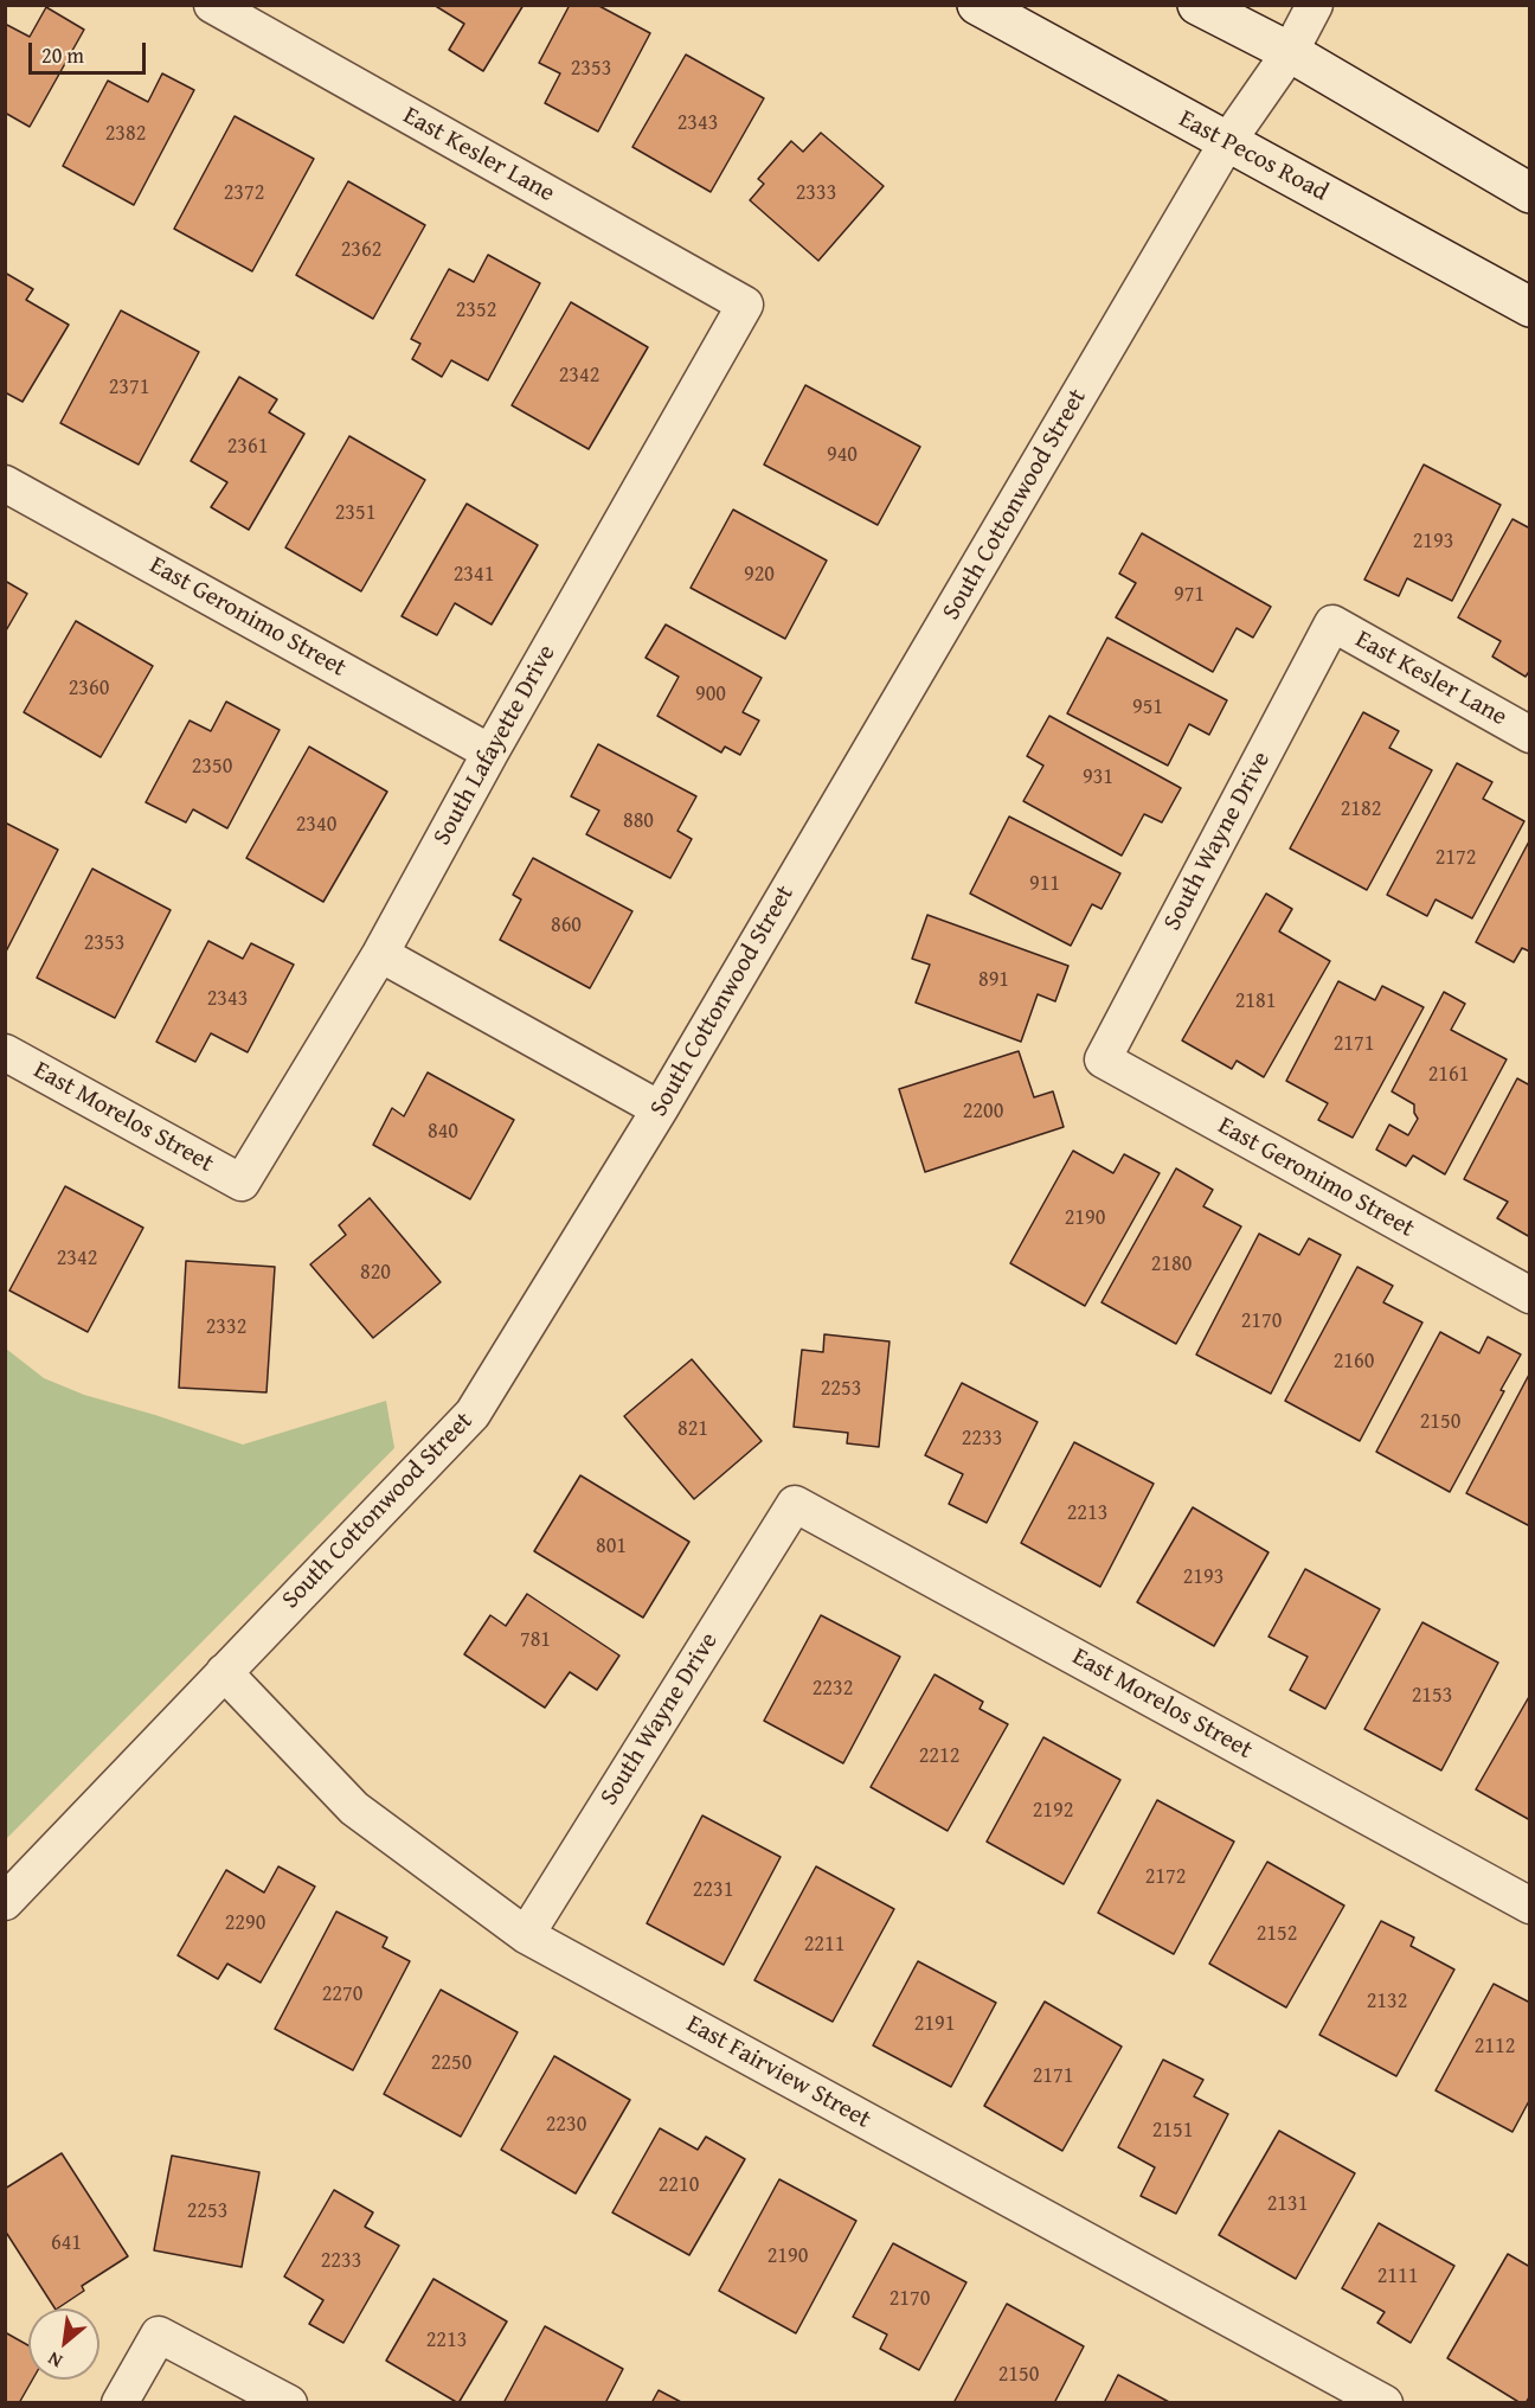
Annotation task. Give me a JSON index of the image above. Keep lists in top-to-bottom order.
{
  "streets": {
    "main road": ["East Pecos Road"],
    "street": [
      "East Kesler Lane",
      "South Cottonwood Street",
      "East Geronimo Street",
      "South Lafayette Drive",
      "South Wayne Drive",
      "East Morelos Street",
      "East Fairview Street"
    ]
  },
  "crossings": [
    ["East Kesler Lane", "South Lafayette Drive"],
    ["East Kesler Lane", "South Wayne Drive"],
    ["East Pecos Road", "South Cottonwood Street"],
    ["South Cottonwood Street", "East Fairview Street"],
    ["East Geronimo Street", "South Lafayette Drive"],
    ["East Geronimo Street", "South Wayne Drive"],
    ["South Lafayette Drive", "East Morelos Street"],
    ["South Wayne Drive", "East Morelos Street"],
    ["South Wayne Drive", "East Fairview Street"]
  ],
  "house_numbers": [
    "2353",
    "2343",
    "2382",
    "2372",
    "2333",
    "2362",
    "2352",
    "2342",
    "2371",
    "2361",
    "940",
    "2351",
    "2193",
    "2341",
    "920",
    "971",
    "2360",
    "900",
    "951",
    "2350",
    "931",
    "2182",
    "880",
    "2340",
    "2172",
    "911",
    "860",
    "2353",
    "891",
    "2343",
    "2181",
    "2171",
    "2161",
    "2200",
    "840",
    "2190",
    "2342",
    "2180",
    "820",
    "2170",
    "2332",
    "2160",
    "2253",
    "2150",
    "821",
    "2233",
    "2213",
    "801",
    "2193",
    "781",
    "2232",
    "2153",
    "2212",
    "2192",
    "2172",
    "2231",
    "2290",
    "2152",
    "2211",
    "2270",
    "2132",
    "2191",
    "2112",
    "2250",
    "2171",
    "2230",
    "2151",
    "2210",
    "2131",
    "2253",
    "641",
    "2190",
    "2233",
    "2111",
    "2170",
    "2213",
    "2150"
  ],
  "scale_bar": "20 m",
  "north": "bottom left"
}
